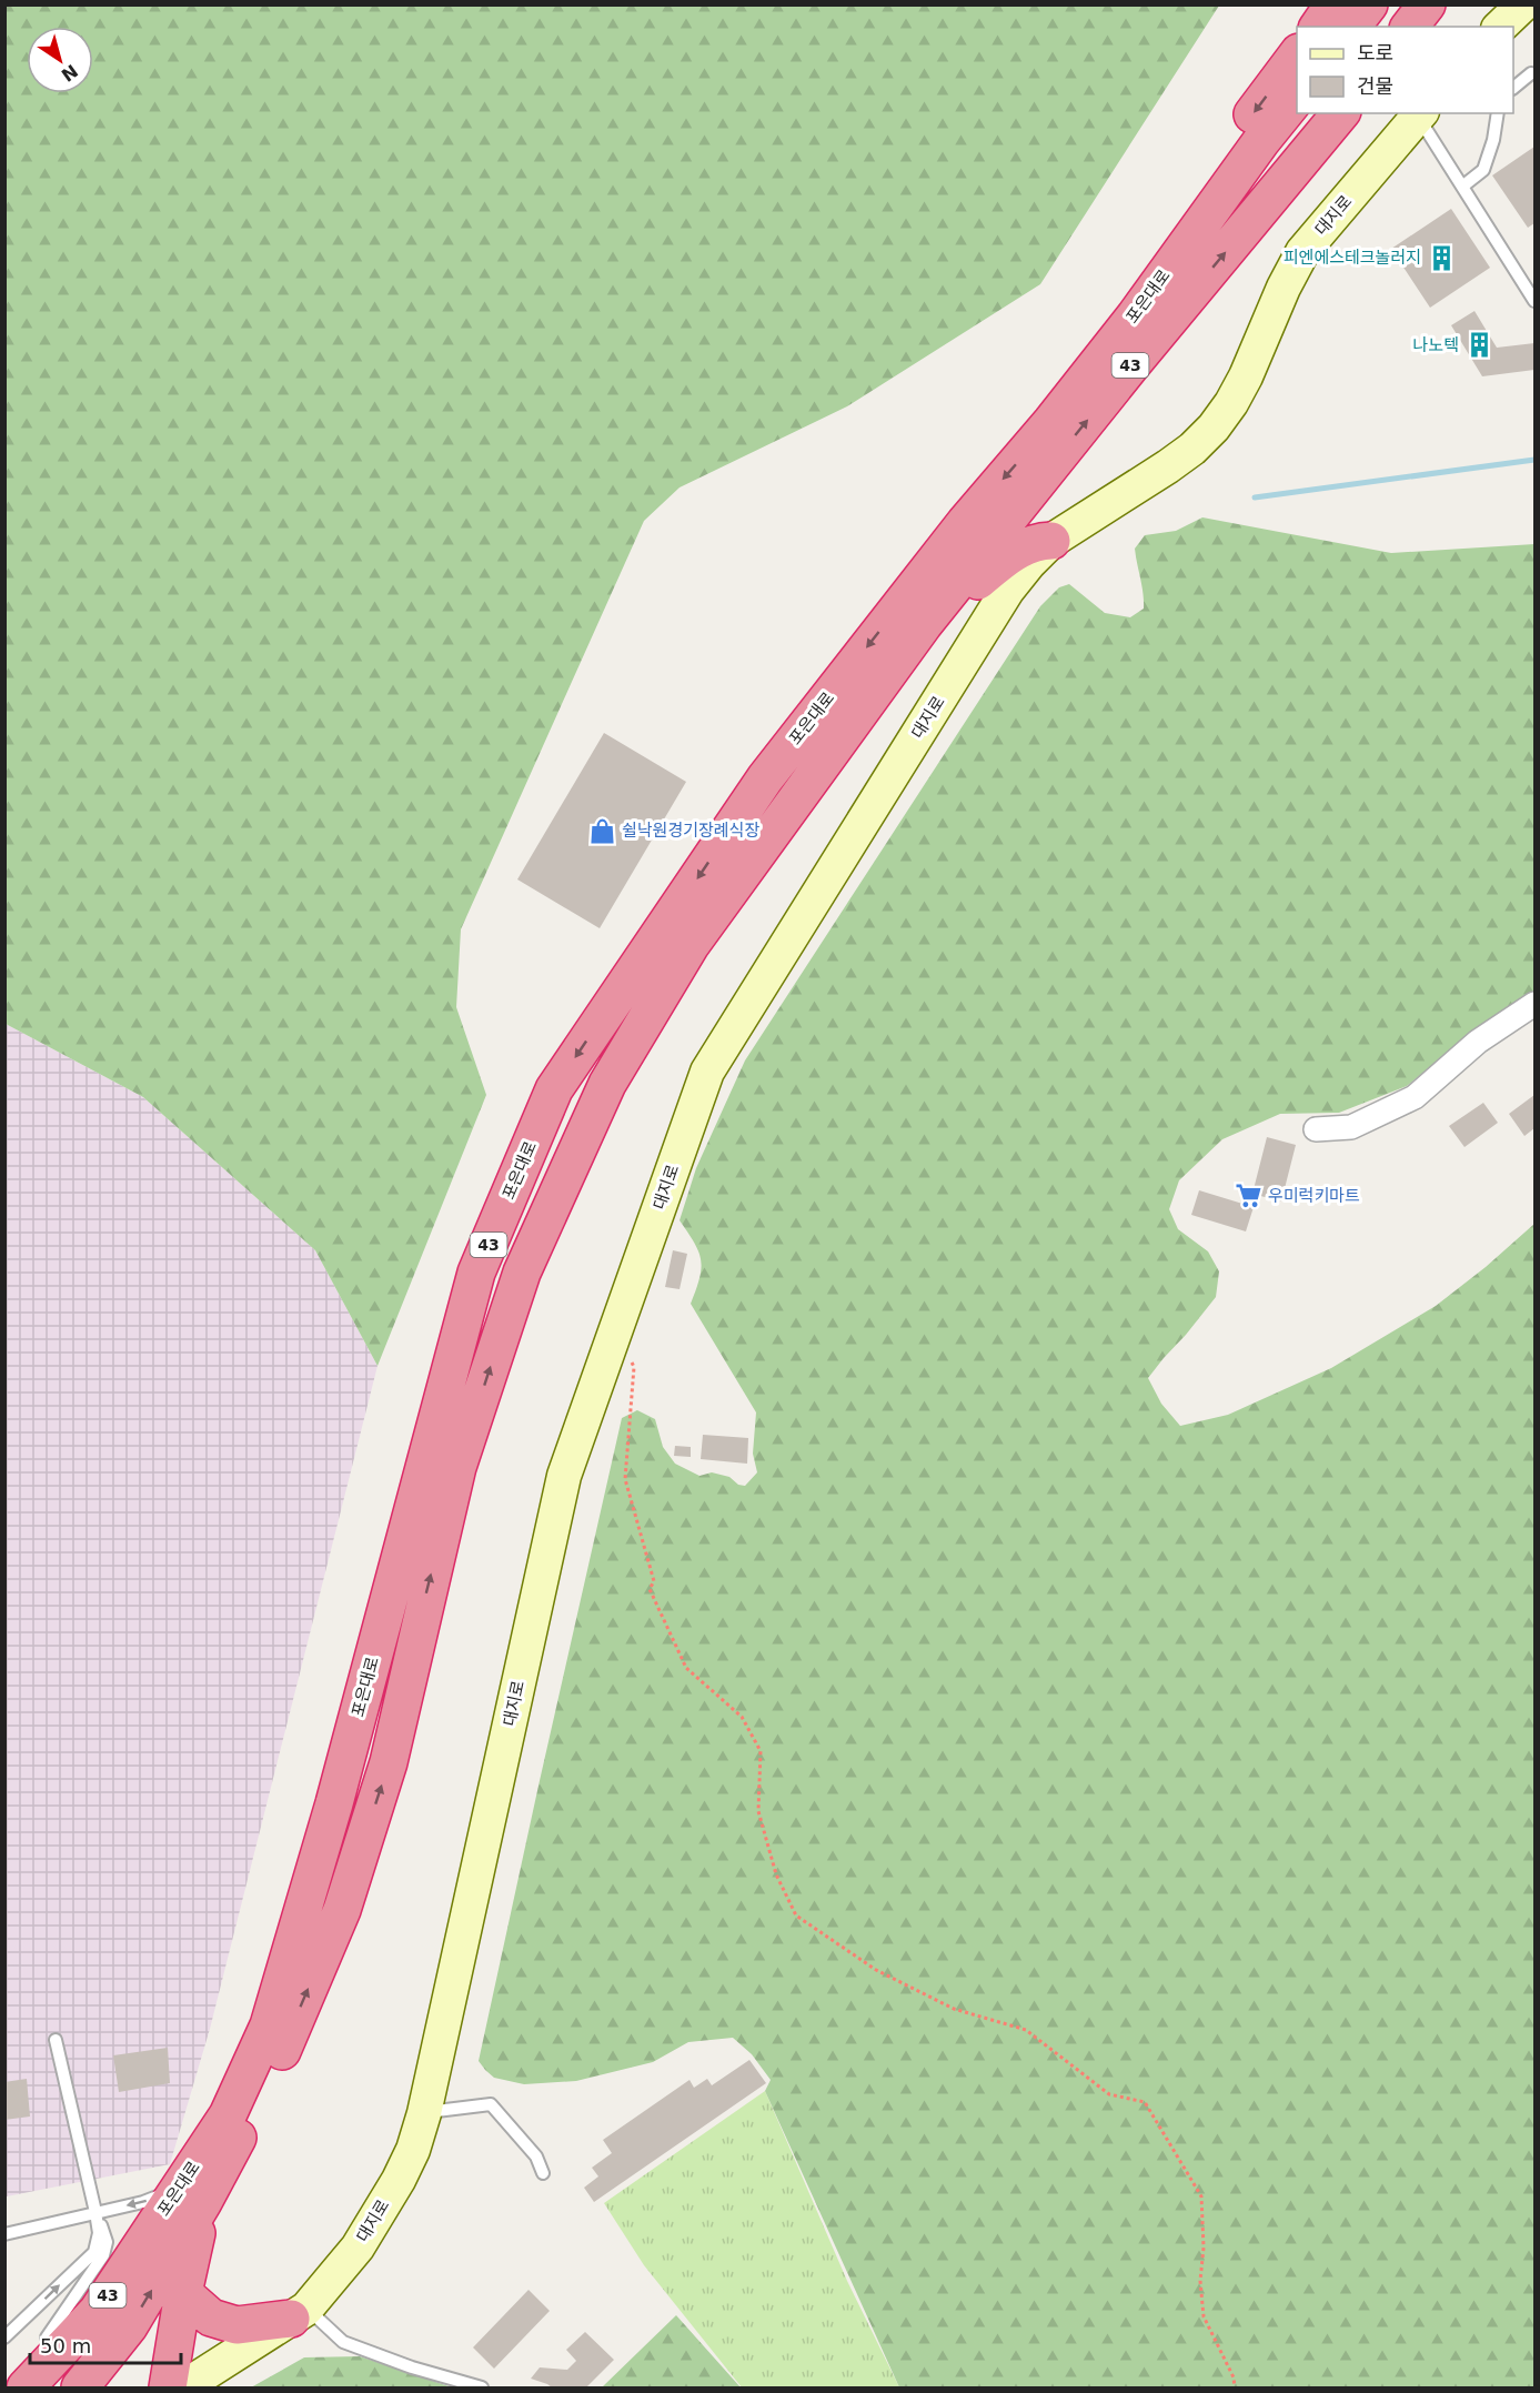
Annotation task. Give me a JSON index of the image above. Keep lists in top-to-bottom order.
{
  "streets": {
    "highway": ["포은대로", "43"],
    "main road": ["대지로"]
  },
  "places": {
    "building": ["피엔에스테크놀러지", "나노텍"],
    "shop": ["쉴낙원경기장례식장"],
    "supermarket": ["우미럭키마트"]
  },
  "legend": ["도로", "건물"],
  "scale_bar": "50 m",
  "north": "bottom right"
}
